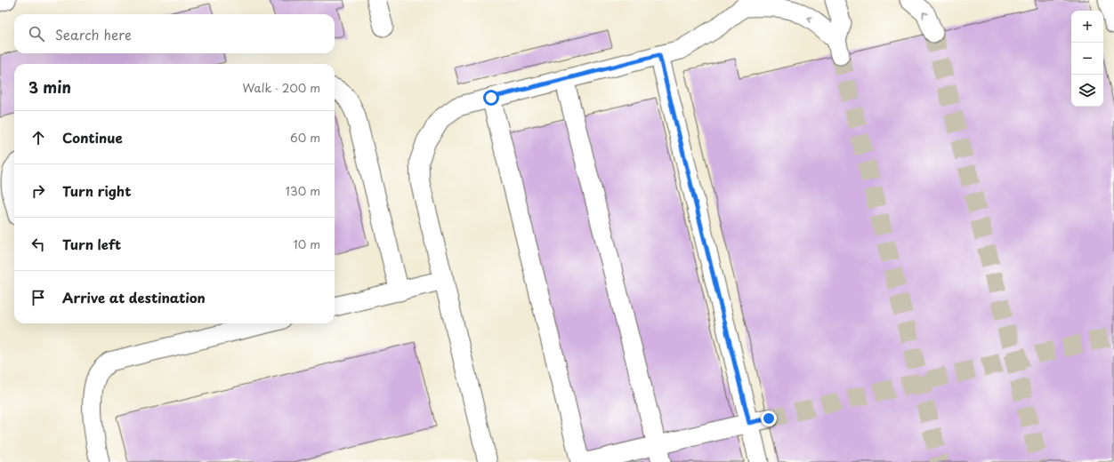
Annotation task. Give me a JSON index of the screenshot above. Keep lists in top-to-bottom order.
{
  "page": {
    "map_buttons": ["+", "−"],
    "search": "Search here",
    "heading": ["3 min", "Walk · 200 m"],
    "list": [
      ["Continue", "60 m"],
      ["Turn right", "130 m"],
      ["Turn left", "10 m"],
      "Arrive at destination"
    ]
  }
}
